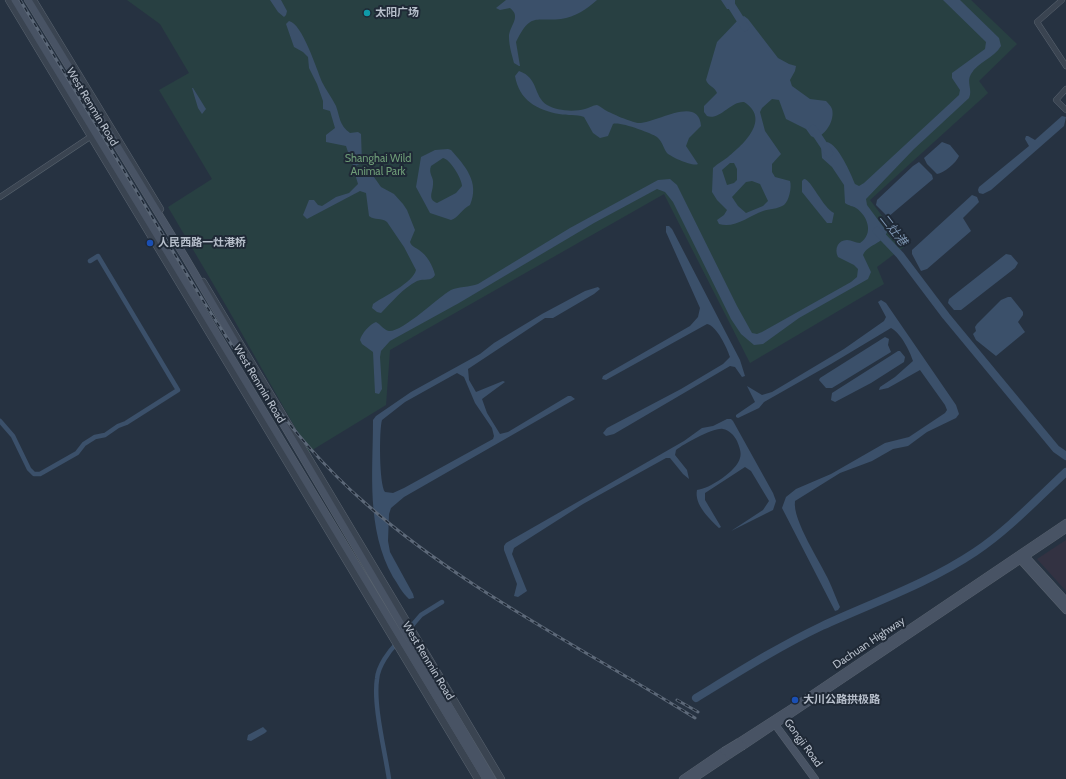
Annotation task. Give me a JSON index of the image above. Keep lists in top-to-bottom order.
{
  "streets": {
    "main road": ["West Renmin Road", "Dachuan Highway", "Gongji Road"]
  },
  "crossings": [
    ["Dachuan Highway", "Gongji Road"]
  ],
  "water": ["二灶港"],
  "parks": ["Shanghai Wild Animal Park"],
  "places": ["太阳广场", "人民西路一灶港桥", "大川公路拱极路"]
}
